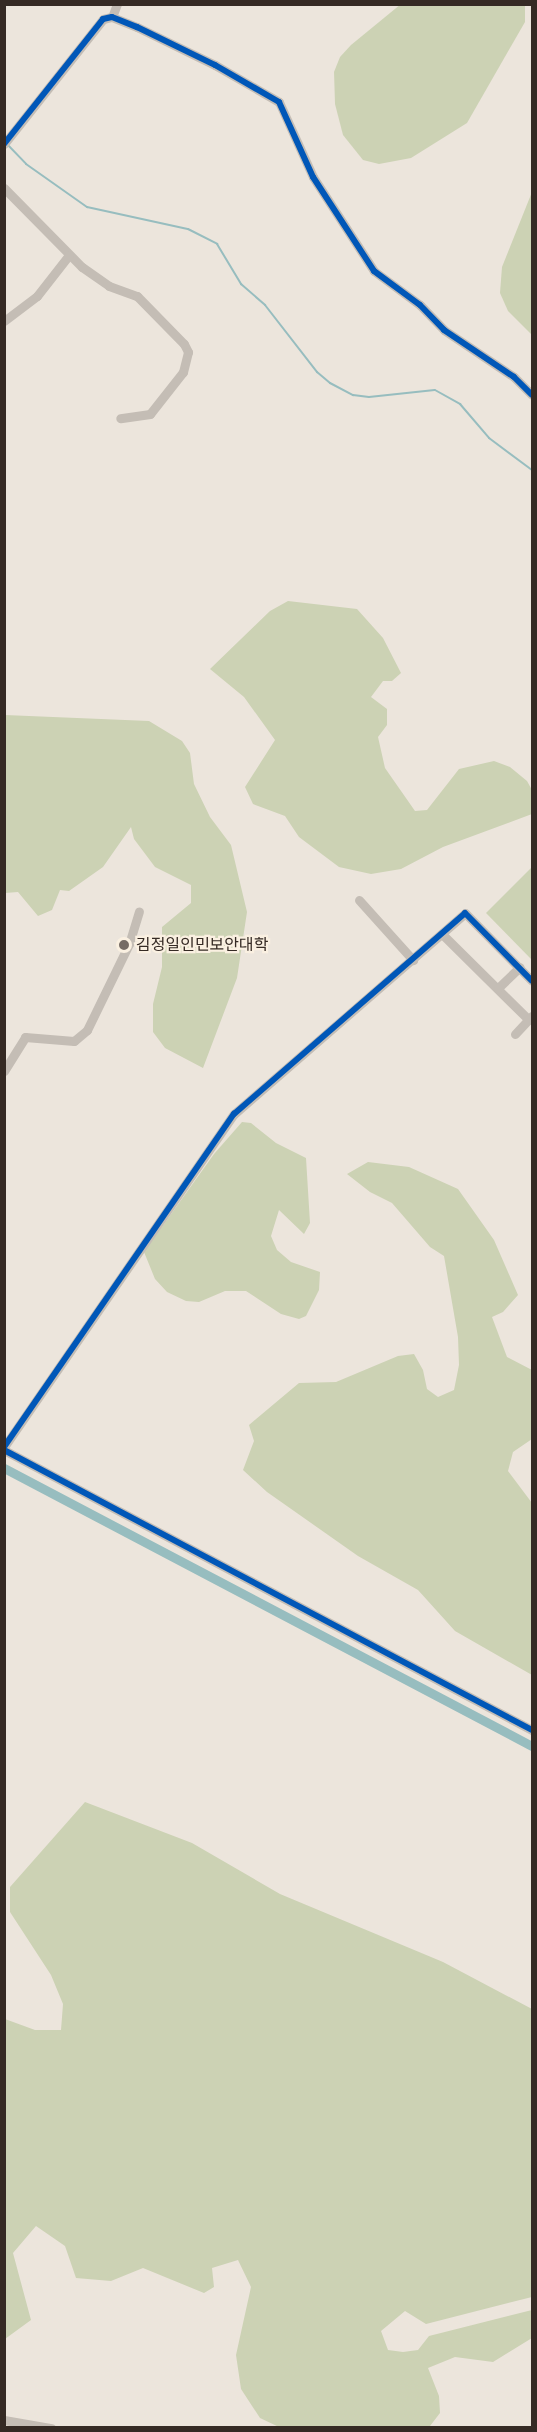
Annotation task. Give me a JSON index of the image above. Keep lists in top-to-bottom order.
{
  "places": ["김정일인민보안대학"]
}
